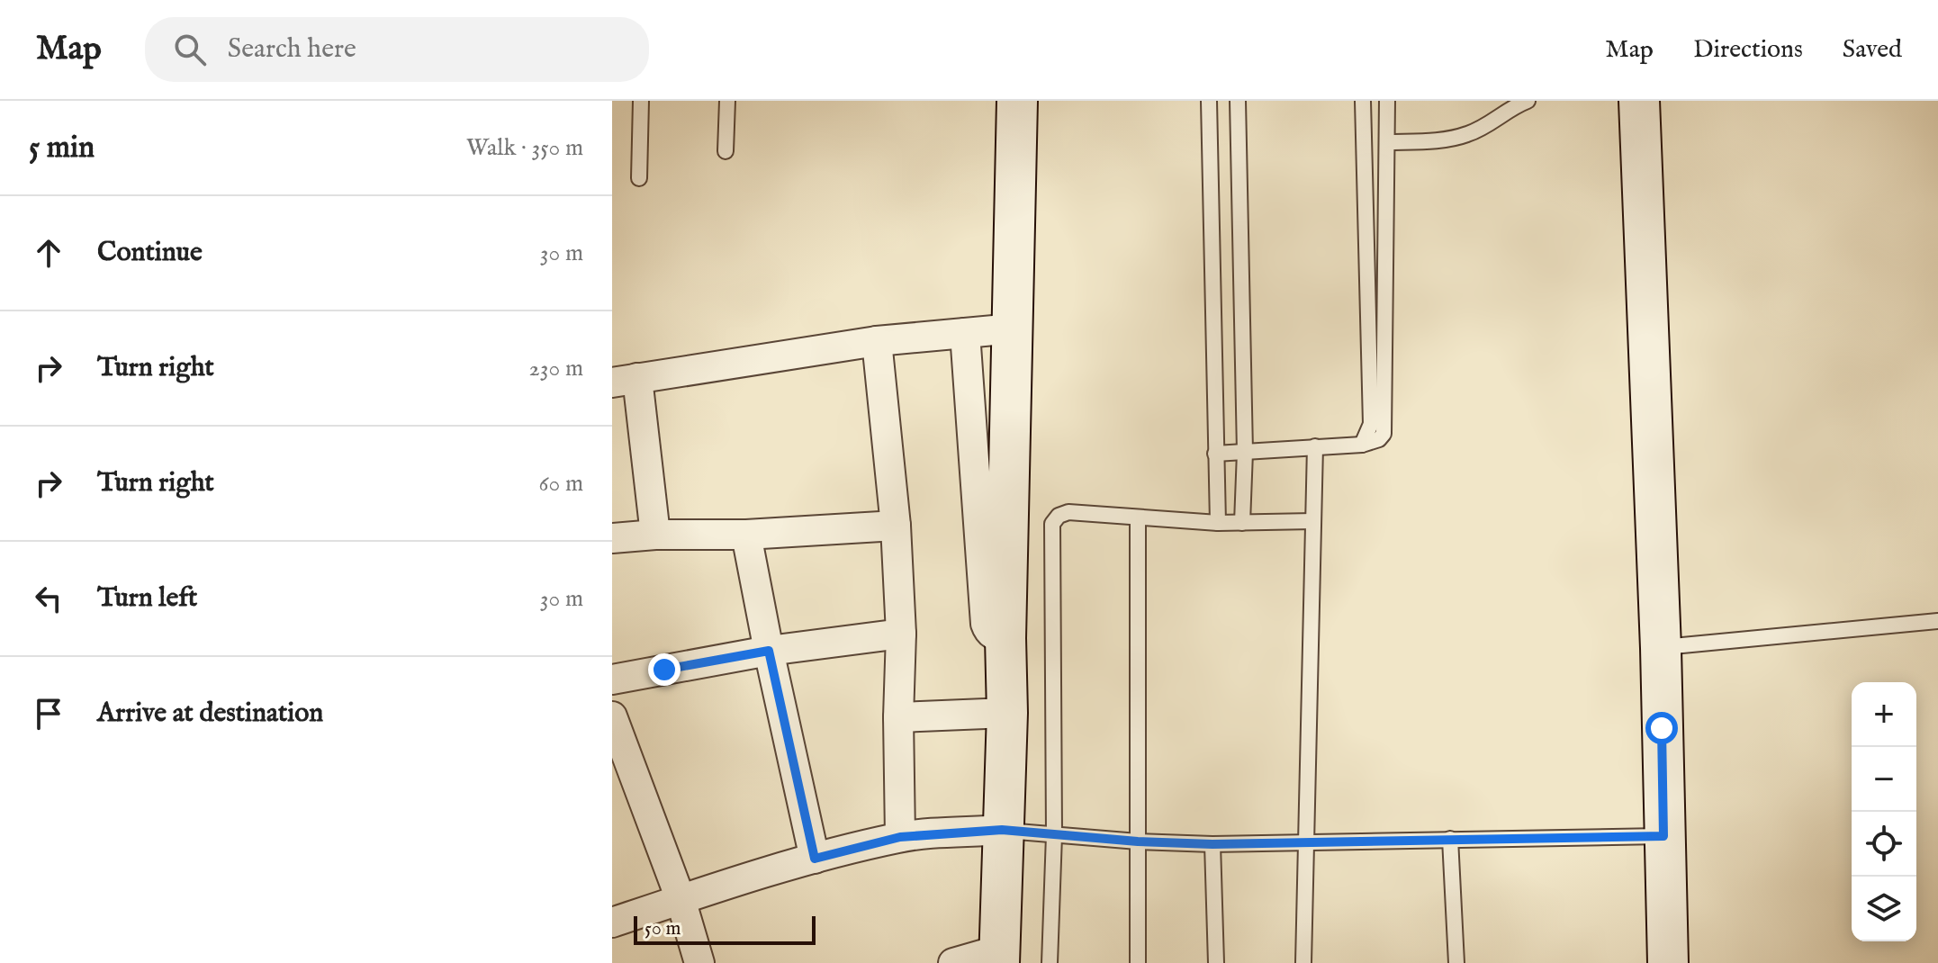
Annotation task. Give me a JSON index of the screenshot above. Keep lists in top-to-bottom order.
{
  "scale_bar": "50 m",
  "page": {
    "header": "Map",
    "search": "Search here",
    "nav": ["Map", "Directions", "Saved"],
    "heading": ["5 min", "Walk · 350 m"],
    "list": [
      ["Continue", "30 m"],
      ["Turn right", "230 m"],
      ["Turn right", "60 m"],
      ["Turn left", "30 m"],
      "Arrive at destination"
    ],
    "map_buttons": ["+", "−"],
    "scale": "50 m"
  }
}
